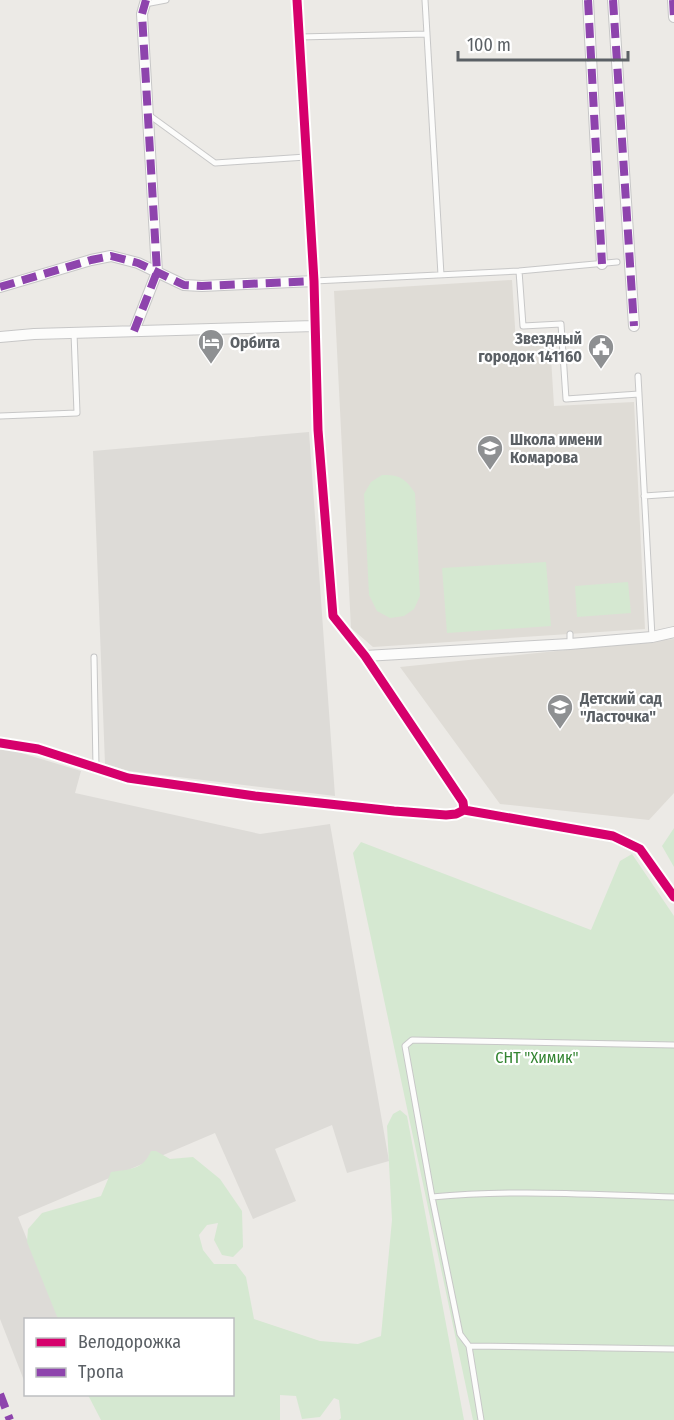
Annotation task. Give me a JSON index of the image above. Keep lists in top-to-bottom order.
{
  "parks": ["СНТ \"Химик\""],
  "places": {
    "hotel": ["Орбита"],
    "public building": ["Звездный городок 141160"],
    "school or university": ["Школа имени Комарова", "Детский сад \"Ласточка\""]
  },
  "legend": ["Велодорожка", "Тропа"],
  "scale_bar": "100 m"
}
